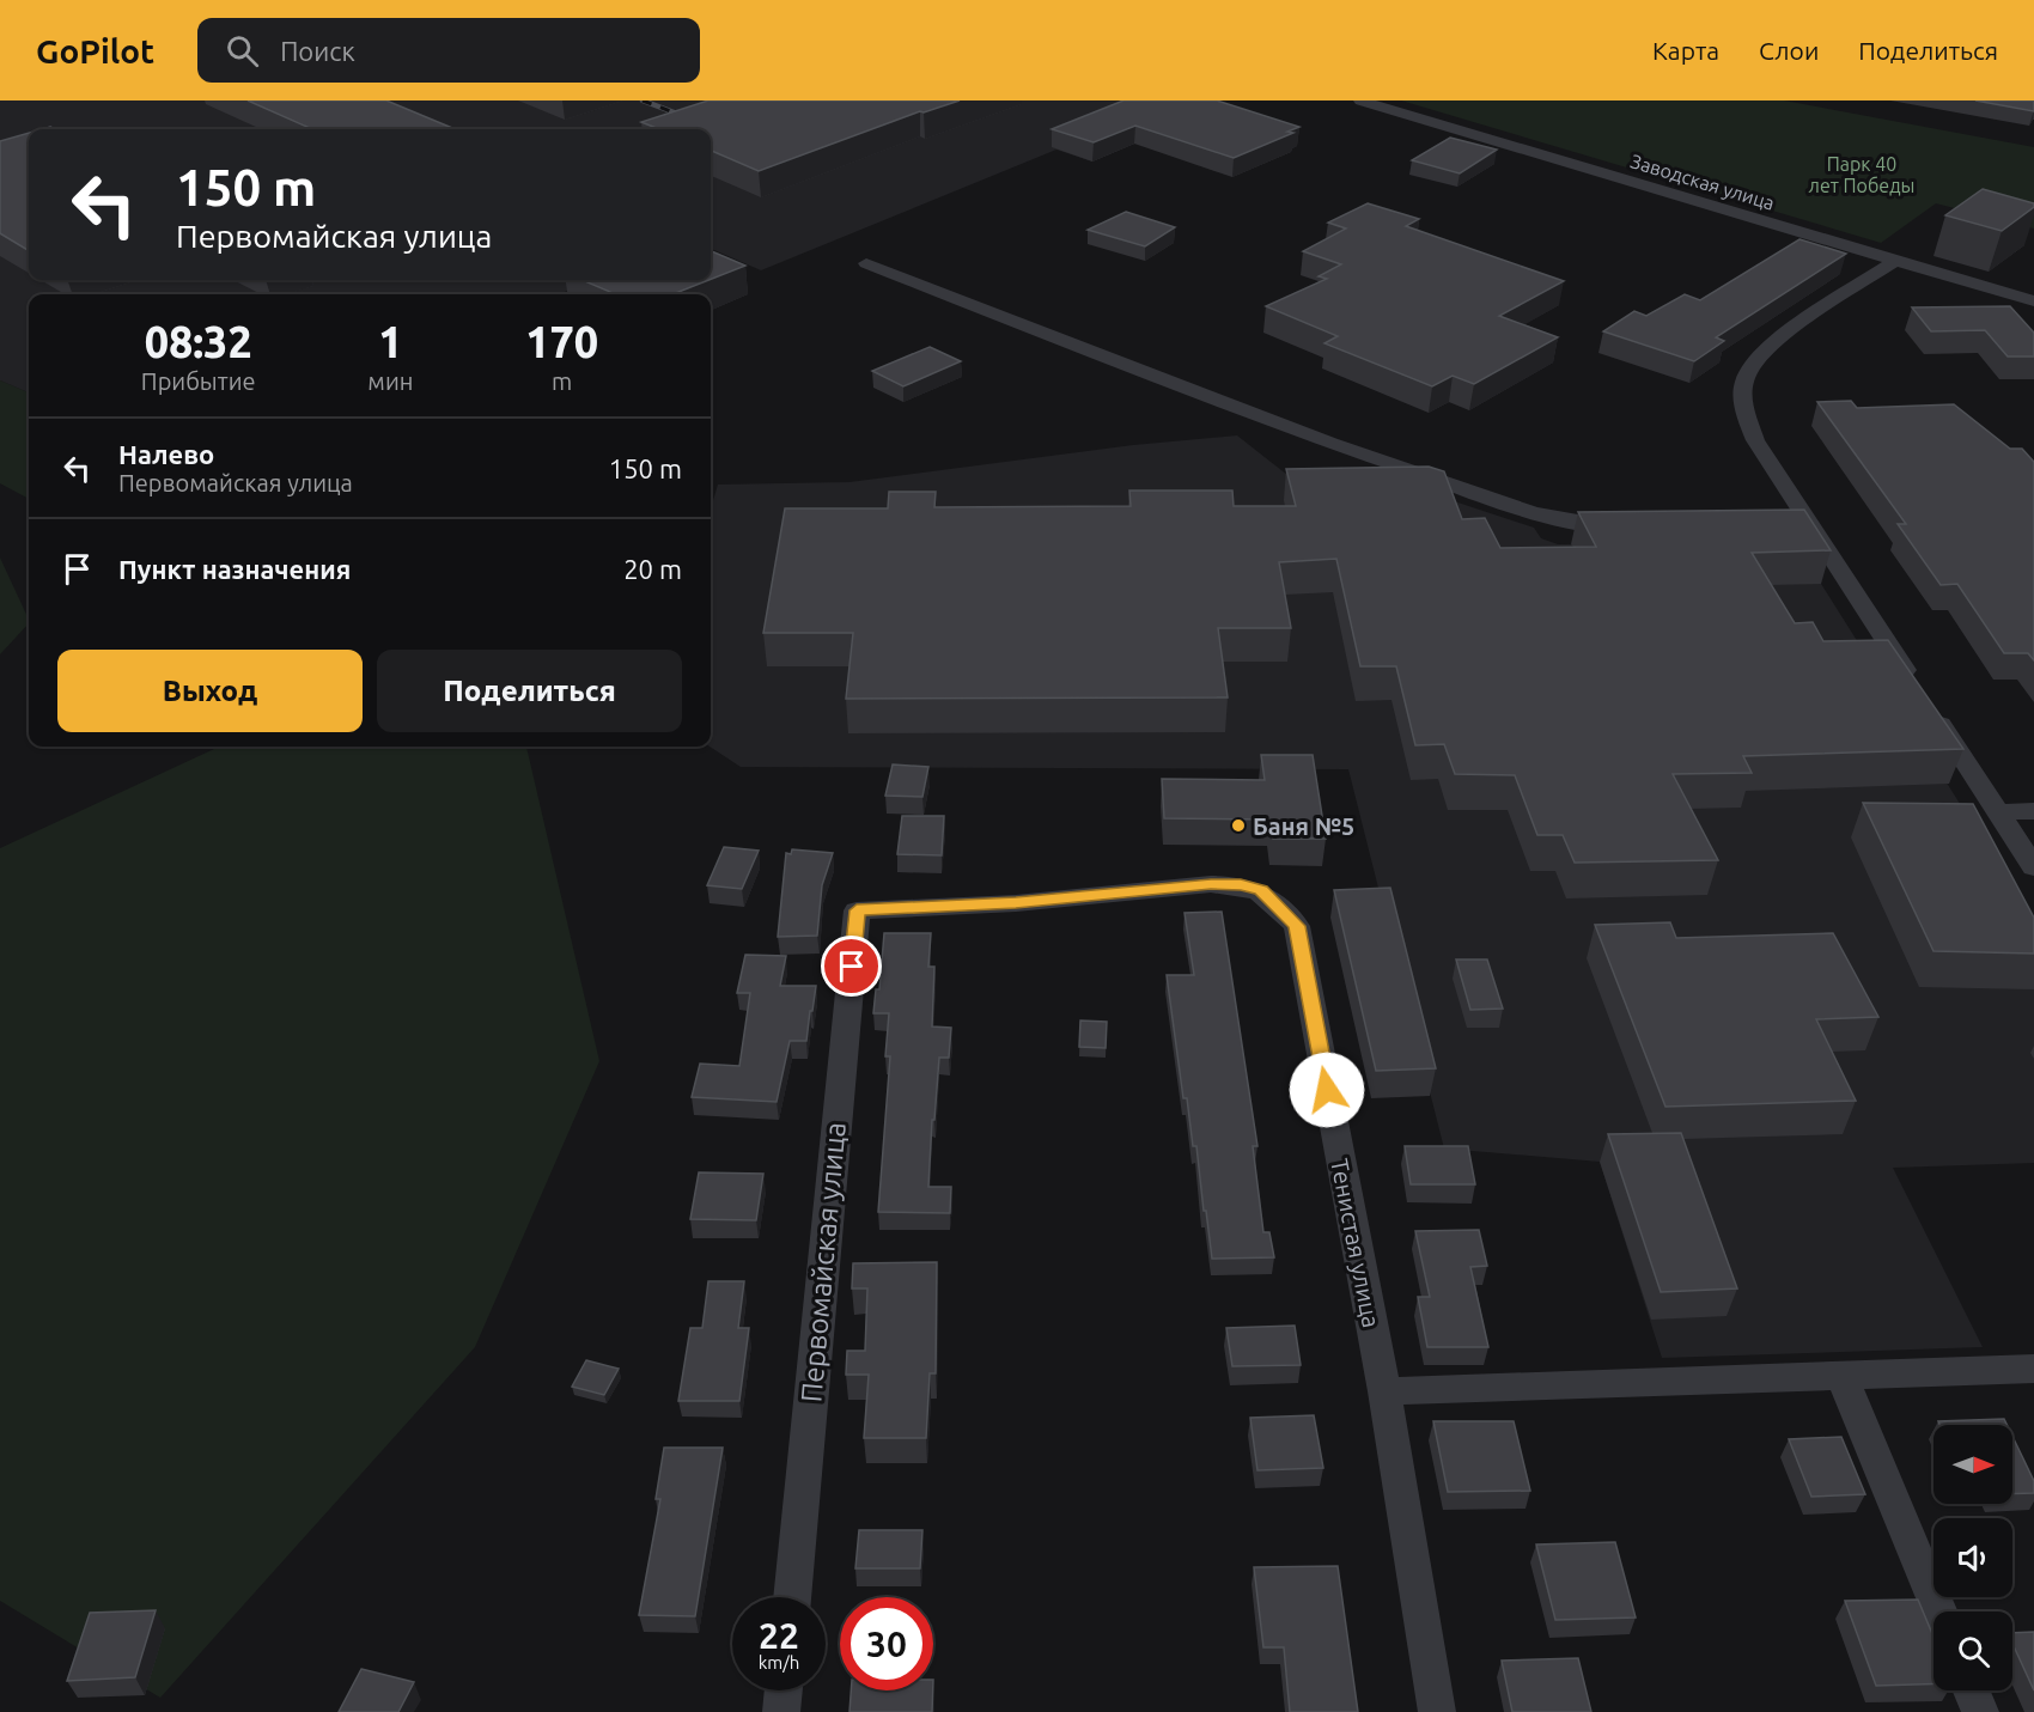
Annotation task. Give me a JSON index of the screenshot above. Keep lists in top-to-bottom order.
{
  "streets": {
    "street": ["Заводская улица", "Тенистая улица", "Первомайская улица"]
  },
  "crossings": [
    ["Тенистая улица", "Первомайская улица"]
  ],
  "parks": ["Парк 40 лет Победы"],
  "places": ["Баня №5"],
  "north": "right",
  "page": {
    "header": "GoPilot",
    "search": "Поиск",
    "nav": ["Карта", "Слои", "Поделиться"],
    "turn": ["150 m", "Первомайская улица"],
    "eta": [
      "08:32",
      "Прибытие",
      "1",
      "мин",
      "170",
      "m"
    ],
    "list": [
      {
        "name": "Налево",
        "note": "Первомайская улица",
        "value": "150 m"
      },
      {
        "name": "Пункт назначения",
        "value": "20 m"
      }
    ],
    "buttons": ["Выход", "Поделиться"],
    "speed": "22 km/h",
    "limit": "30"
  }
}
